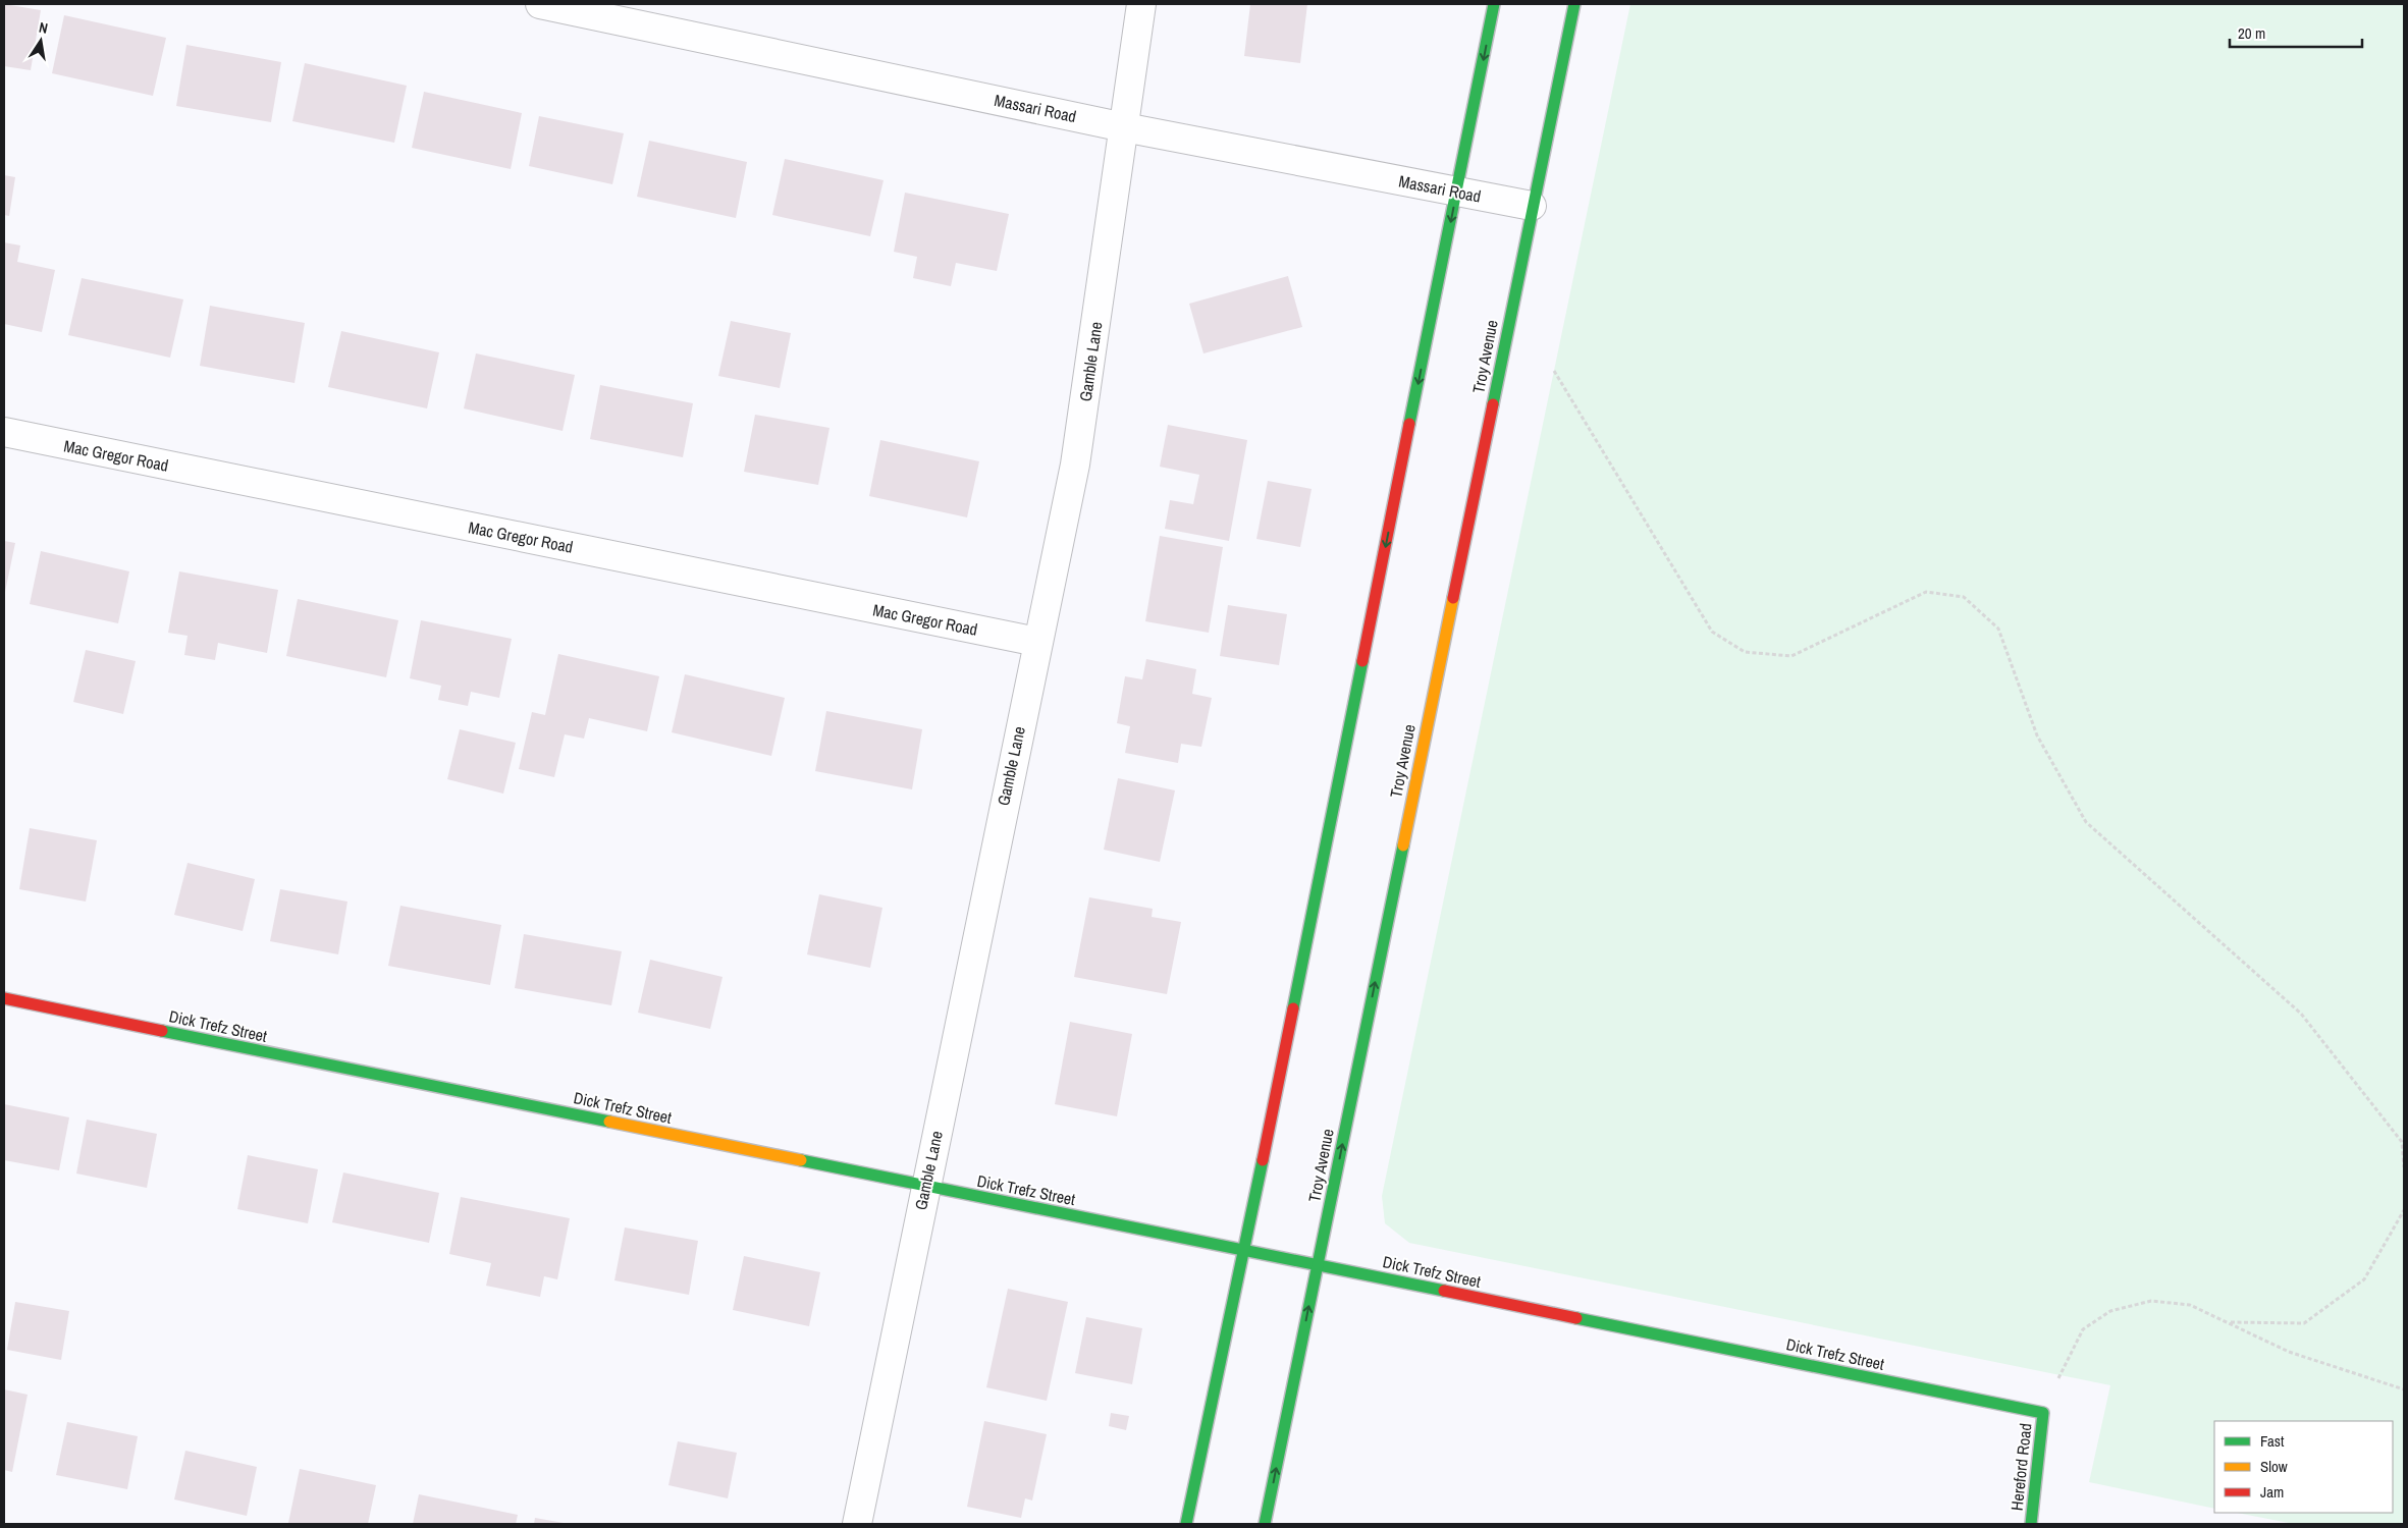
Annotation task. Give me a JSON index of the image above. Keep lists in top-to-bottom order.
{
  "streets": {
    "main road": ["Troy Avenue", "Dick Trefz Street", "Hereford Road"],
    "street": ["Massari Road", "Gamble Lane", "Mac Gregor Road"]
  },
  "crossings": [
    ["Massari Road", "Troy Avenue"],
    ["Massari Road", "Gamble Lane"],
    ["Troy Avenue", "Dick Trefz Street"],
    ["Gamble Lane", "Mac Gregor Road"],
    ["Gamble Lane", "Dick Trefz Street"],
    ["Dick Trefz Street", "Hereford Road"]
  ],
  "legend": ["Fast", "Slow", "Jam"],
  "scale_bar": "20 m",
  "north": "top"
}
